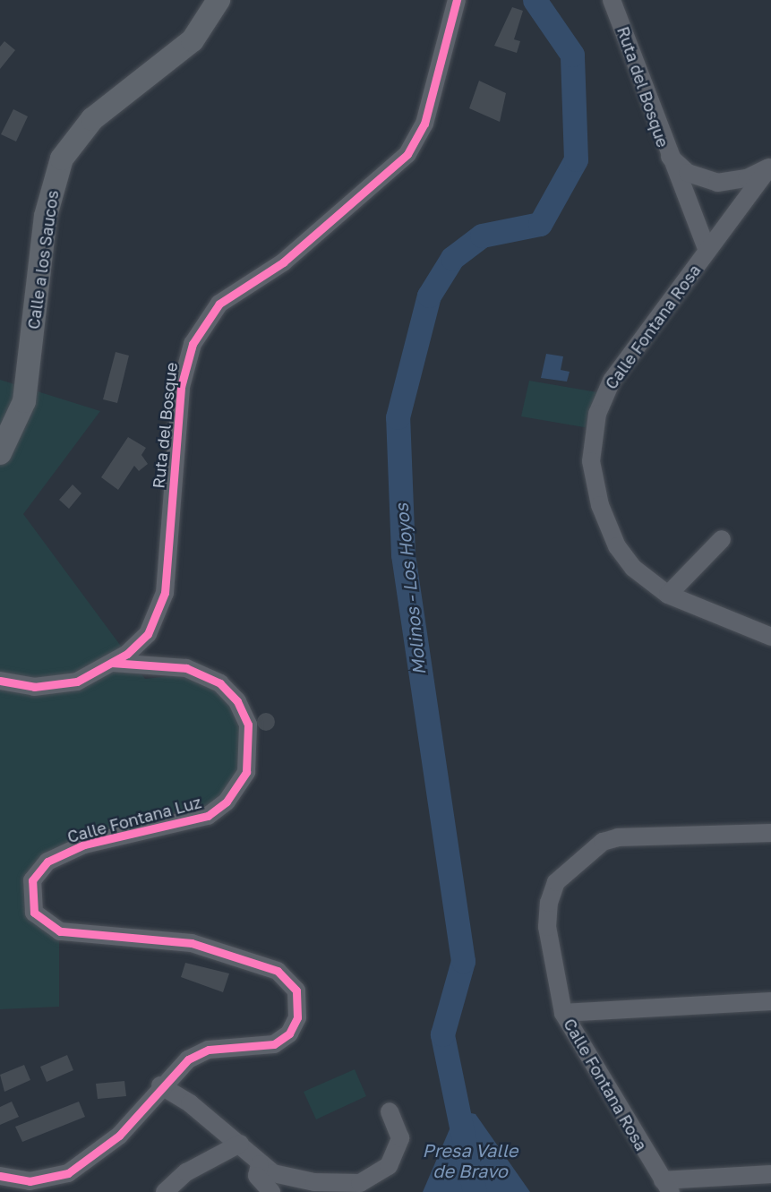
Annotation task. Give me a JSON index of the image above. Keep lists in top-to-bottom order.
{
  "streets": {
    "main road": ["Calle a los Saucos"],
    "street": ["Ruta del Bosque", "Calle Fontana Rosa", "Calle Fontana Luz"]
  },
  "crossings": [
    ["Ruta del Bosque", "Calle Fontana Rosa"],
    ["Ruta del Bosque", "Calle Fontana Luz"]
  ],
  "water": ["Molinos - Los Hoyos", "Presa Valle de Bravo"]
}
